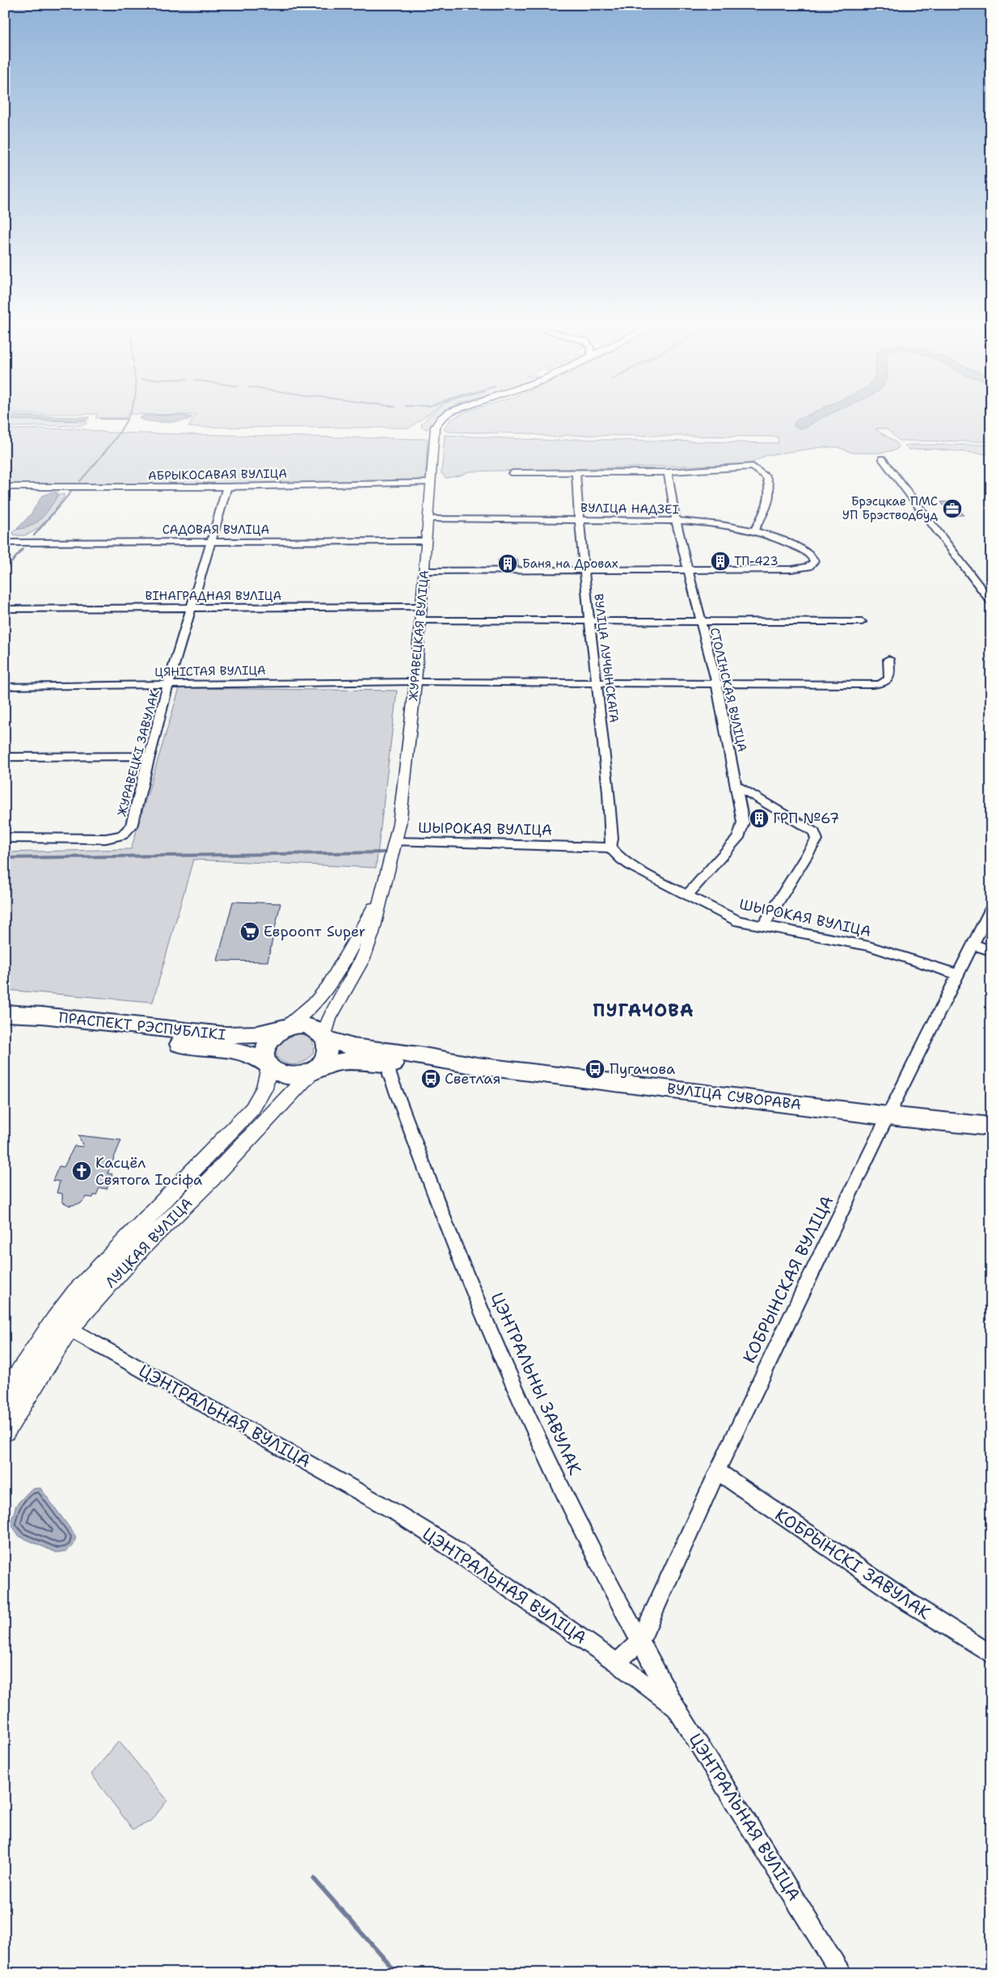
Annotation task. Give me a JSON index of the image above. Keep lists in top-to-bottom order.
{
  "streets": {
    "main road": ["ПРАСПЕКТ РЭСПУБЛІКІ", "ВУЛІЦА СУВОРАВА"],
    "street": [
      "АБРЫКОСАВАЯ ВУЛІЦА",
      "ВУЛІЦА НАДЗЕІ",
      "САДОВАЯ ВУЛІЦА",
      "ВІНАГРАДНАЯ ВУЛІЦА",
      "ЖУРАВЕЦКАЯ ВУЛІЦА",
      "ВУЛІЦА ЛУЧЫНСКАГА",
      "ЦЯНІСТАЯ ВУЛІЦА",
      "СТОЛІНСКАЯ ВУЛІЦА",
      "ЖУРАВЕЦКІ ЗАВУЛАК",
      "ШЫРОКАЯ ВУЛІЦА",
      "ЛУЦКАЯ ВУЛІЦА",
      "КОБРЫНСКАЯ ВУЛІЦА",
      "ЦЭНТРАЛЬНЫ ЗАВУЛАК",
      "ЦЭНТРАЛЬНАЯ ВУЛІЦА",
      "КОБРЫНСКІ ЗАВУЛАК"
    ]
  },
  "crossings": [
    ["АБРЫКОСАВАЯ ВУЛІЦА", "ЖУРАВЕЦКАЯ ВУЛІЦА"],
    ["АБРЫКОСАВАЯ ВУЛІЦА", "ЖУРАВЕЦКІ ЗАВУЛАК"],
    ["ВУЛІЦА НАДЗЕІ", "ЖУРАВЕЦКАЯ ВУЛІЦА"],
    ["ВУЛІЦА НАДЗЕІ", "ВУЛІЦА ЛУЧЫНСКАГА"],
    ["ВУЛІЦА НАДЗЕІ", "СТОЛІНСКАЯ ВУЛІЦА"],
    ["САДОВАЯ ВУЛІЦА", "ЖУРАВЕЦКАЯ ВУЛІЦА"],
    ["САДОВАЯ ВУЛІЦА", "ЖУРАВЕЦКІ ЗАВУЛАК"],
    ["ВІНАГРАДНАЯ ВУЛІЦА", "ЖУРАВЕЦКАЯ ВУЛІЦА"],
    ["ВІНАГРАДНАЯ ВУЛІЦА", "ЖУРАВЕЦКІ ЗАВУЛАК"],
    ["ЖУРАВЕЦКАЯ ВУЛІЦА", "ЦЯНІСТАЯ ВУЛІЦА"],
    ["ЖУРАВЕЦКАЯ ВУЛІЦА", "ШЫРОКАЯ ВУЛІЦА"],
    ["ЖУРАВЕЦКАЯ ВУЛІЦА", "ПРАСПЕКТ РЭСПУБЛІКІ"],
    ["ЖУРАВЕЦКАЯ ВУЛІЦА", "ВУЛІЦА СУВОРАВА"],
    ["ЖУРАВЕЦКАЯ ВУЛІЦА", "ЛУЦКАЯ ВУЛІЦА"],
    ["ВУЛІЦА ЛУЧЫНСКАГА", "ЦЯНІСТАЯ ВУЛІЦА"],
    ["ВУЛІЦА ЛУЧЫНСКАГА", "ШЫРОКАЯ ВУЛІЦА"],
    ["ЦЯНІСТАЯ ВУЛІЦА", "СТОЛІНСКАЯ ВУЛІЦА"],
    ["ЦЯНІСТАЯ ВУЛІЦА", "ЖУРАВЕЦКІ ЗАВУЛАК"],
    ["СТОЛІНСКАЯ ВУЛІЦА", "ШЫРОКАЯ ВУЛІЦА"],
    ["ШЫРОКАЯ ВУЛІЦА", "КОБРЫНСКАЯ ВУЛІЦА"],
    ["ПРАСПЕКТ РЭСПУБЛІКІ", "ВУЛІЦА СУВОРАВА"],
    ["ПРАСПЕКТ РЭСПУБЛІКІ", "ЛУЦКАЯ ВУЛІЦА"],
    ["ВУЛІЦА СУВОРАВА", "ЛУЦКАЯ ВУЛІЦА"],
    ["ВУЛІЦА СУВОРАВА", "КОБРЫНСКАЯ ВУЛІЦА"],
    ["ВУЛІЦА СУВОРАВА", "ЦЭНТРАЛЬНЫ ЗАВУЛАК"],
    ["ЛУЦКАЯ ВУЛІЦА", "ЦЭНТРАЛЬНАЯ ВУЛІЦА"],
    ["КОБРЫНСКАЯ ВУЛІЦА", "ЦЭНТРАЛЬНЫ ЗАВУЛАК"],
    ["КОБРЫНСКАЯ ВУЛІЦА", "ЦЭНТРАЛЬНАЯ ВУЛІЦА"],
    ["КОБРЫНСКАЯ ВУЛІЦА", "КОБРЫНСКІ ЗАВУЛАК"],
    ["ЦЭНТРАЛЬНЫ ЗАВУЛАК", "ЦЭНТРАЛЬНАЯ ВУЛІЦА"]
  ],
  "districts": ["ПУГАЧОВА"],
  "places": {
    "office": ["Брэсцкае ПМС УП Брэстводбуд"],
    "building": ["ТП-423", "Баня на Дровах", "ГРП №67"],
    "supermarket": ["Евроопт Super"],
    "bus stop": ["Пугачова", "Светлая"],
    "church": ["Касцёл Святога Іосіфа"]
  }
}
